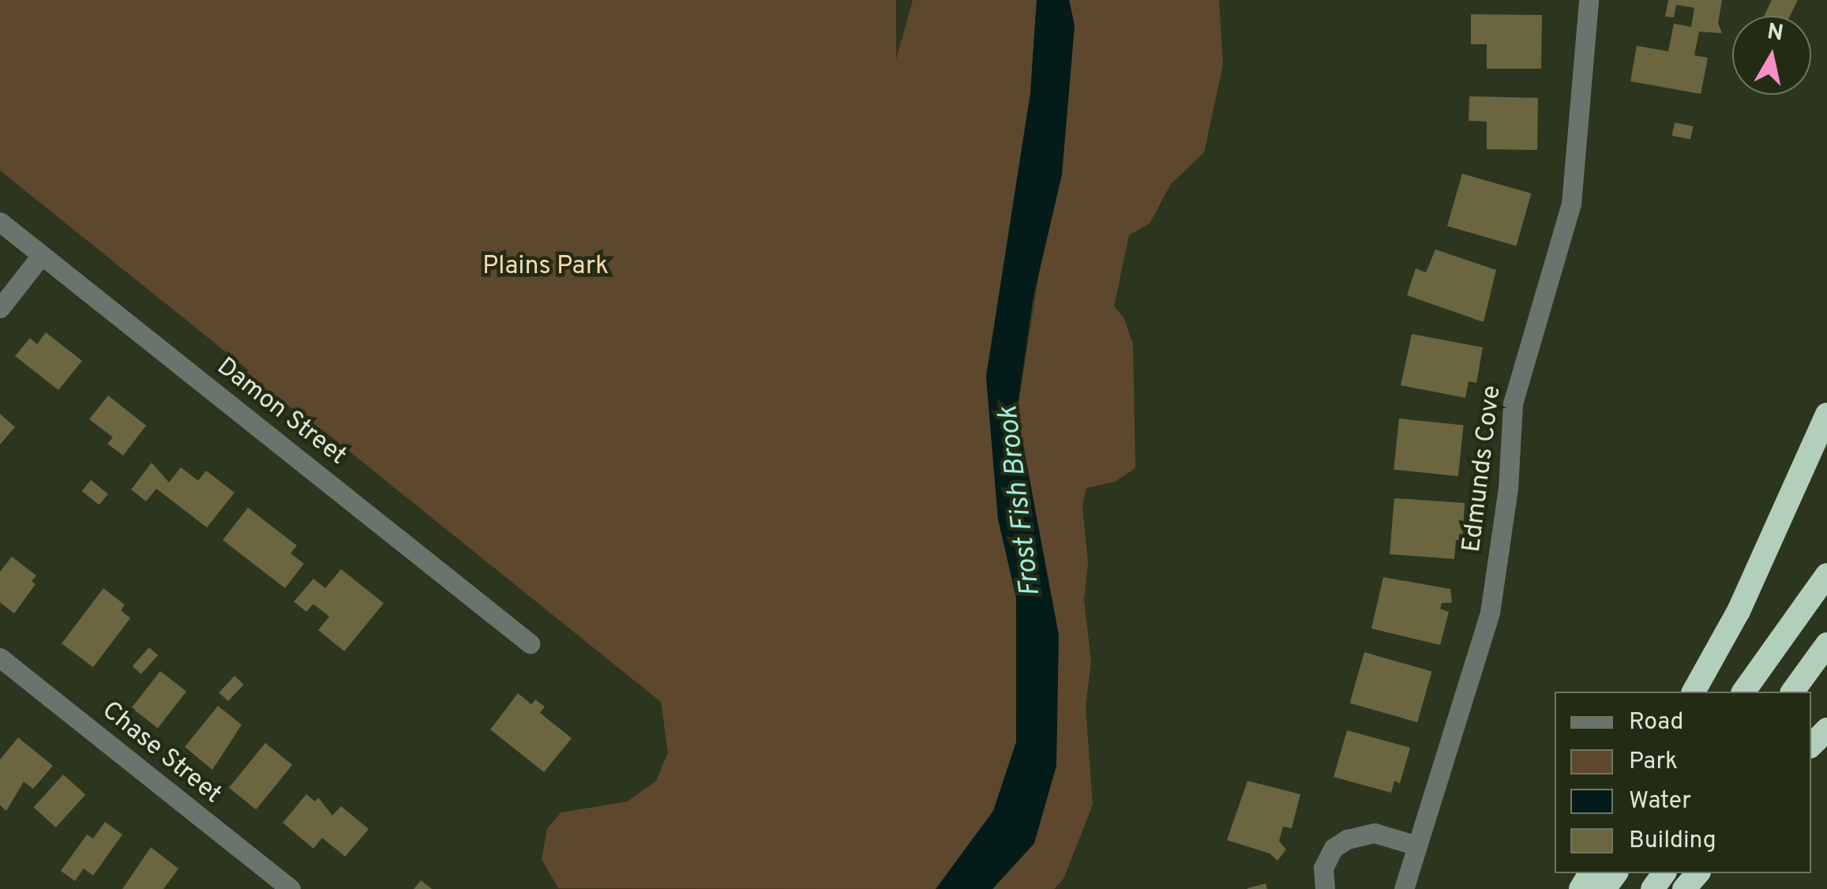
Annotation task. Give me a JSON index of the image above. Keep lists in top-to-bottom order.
{
  "streets": {
    "street": ["Damon Street", "Edmunds Cove", "Chase Street"]
  },
  "water": ["Frost Fish Brook"],
  "parks": ["Plains Park"],
  "legend": [
    "Road",
    "Park",
    "Water",
    "Building"
  ],
  "north": "top"
}
